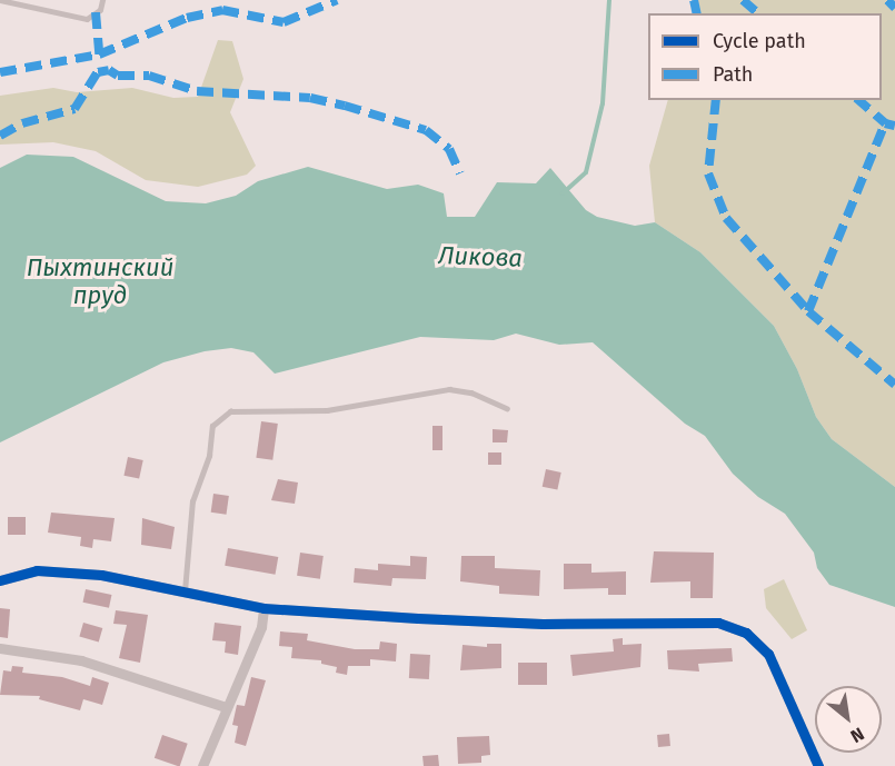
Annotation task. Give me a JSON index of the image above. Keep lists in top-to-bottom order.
{
  "water": ["Ликова", "Пыхтинский пруд"],
  "legend": ["Cycle path", "Path"],
  "north": "bottom right"
}
